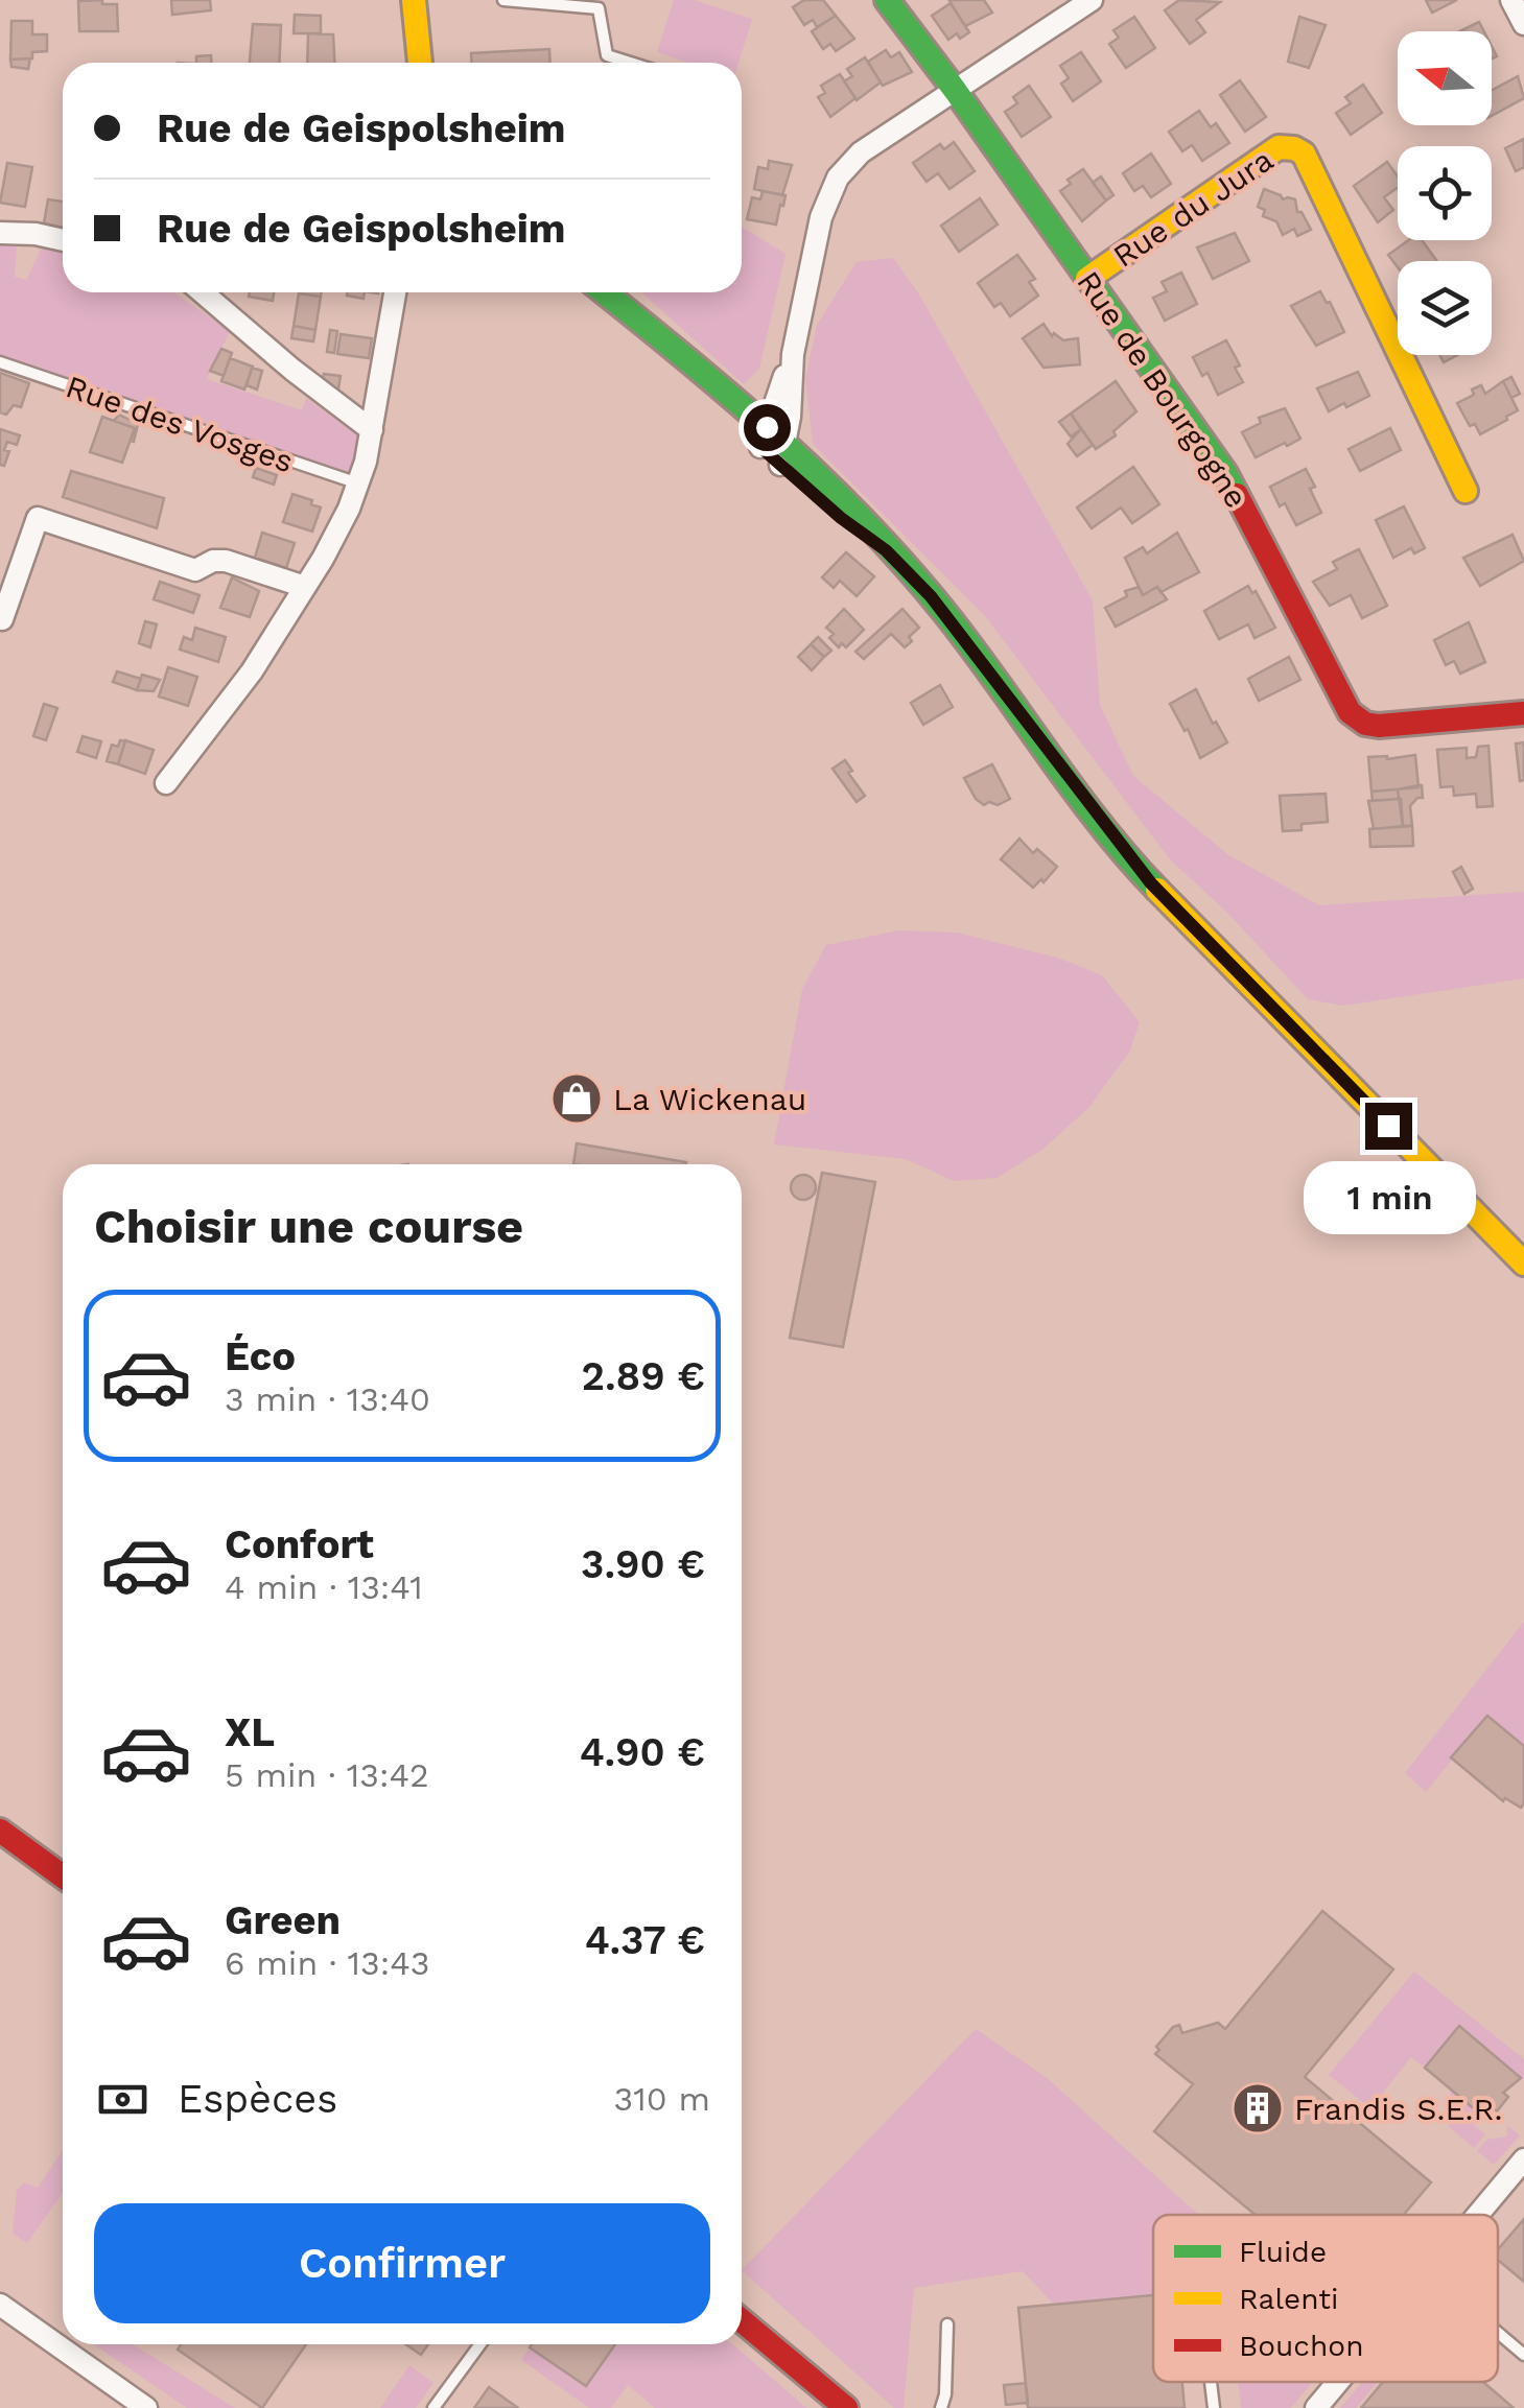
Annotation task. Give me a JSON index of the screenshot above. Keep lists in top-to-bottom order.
{
  "streets": {
    "street": ["Rue du Jura", "Rue de Bourgogne"],
    "lane": ["Rue des Vosges"]
  },
  "crossings": [
    ["Rue du Jura", "Rue de Bourgogne"]
  ],
  "places": {
    "shop": ["La Wickenau"],
    "building": ["Frandis S.E.R."]
  },
  "legend": ["Fluide", "Ralenti", "Bouchon"],
  "north": "left",
  "page": {
    "banner": ["Rue de Geispolsheim", "Rue de Geispolsheim"],
    "bubble": "1 min",
    "heading": "Choisir une course",
    "list": [
      {
        "name": "Éco",
        "note": "3 min · 13:40",
        "value": "2.89 €"
      },
      {
        "name": "Confort",
        "note": "4 min · 13:41",
        "value": "3.90 €"
      },
      {
        "name": "XL",
        "note": "5 min · 13:42",
        "value": "4.90 €"
      },
      {
        "name": "Green",
        "note": "6 min · 13:43",
        "value": "4.37 €"
      }
    ],
    "pay": ["Espèces", "310 m"],
    "buttons": "Confirmer"
  }
}
